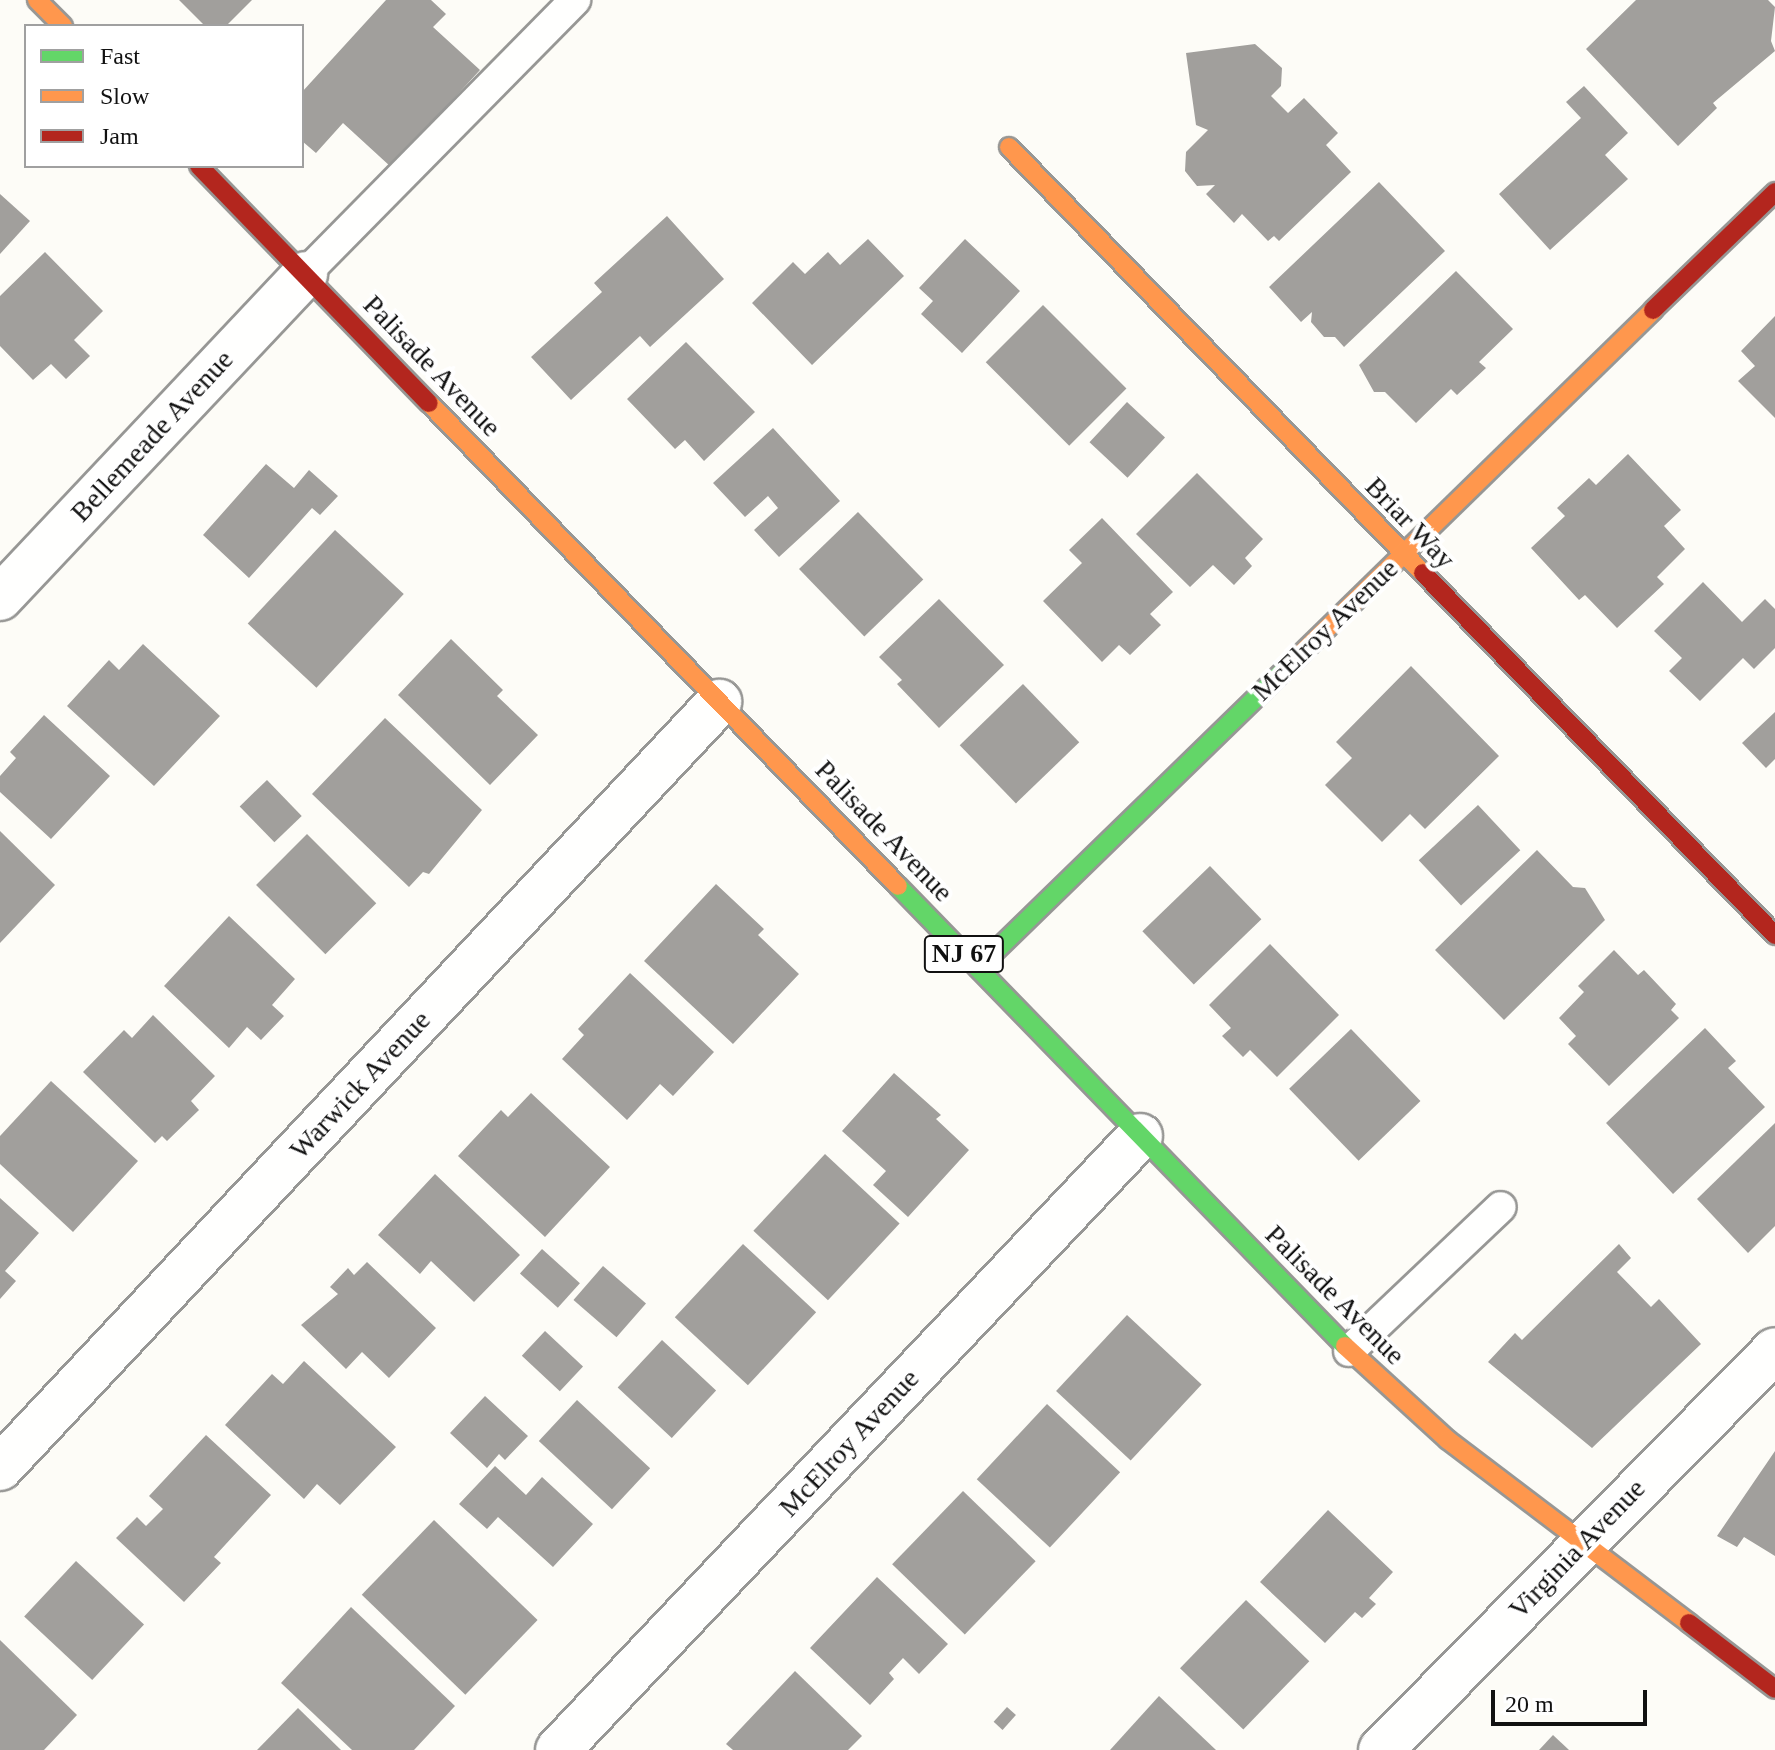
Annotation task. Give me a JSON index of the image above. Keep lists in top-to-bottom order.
{
  "streets": {
    "main road": [
      "Palisade Avenue",
      "Briar Way",
      "McElroy Avenue",
      "NJ 67"
    ],
    "street": ["Bellemeade Avenue", "Warwick Avenue", "Virginia Avenue"]
  },
  "crossings": [
    ["Palisade Avenue", "Bellemeade Avenue"],
    ["Palisade Avenue", "McElroy Avenue"],
    ["Palisade Avenue", "Warwick Avenue"],
    ["Palisade Avenue", "Virginia Avenue"],
    ["Briar Way", "McElroy Avenue"]
  ],
  "legend": ["Fast", "Slow", "Jam"],
  "scale_bar": "20 m"
}
